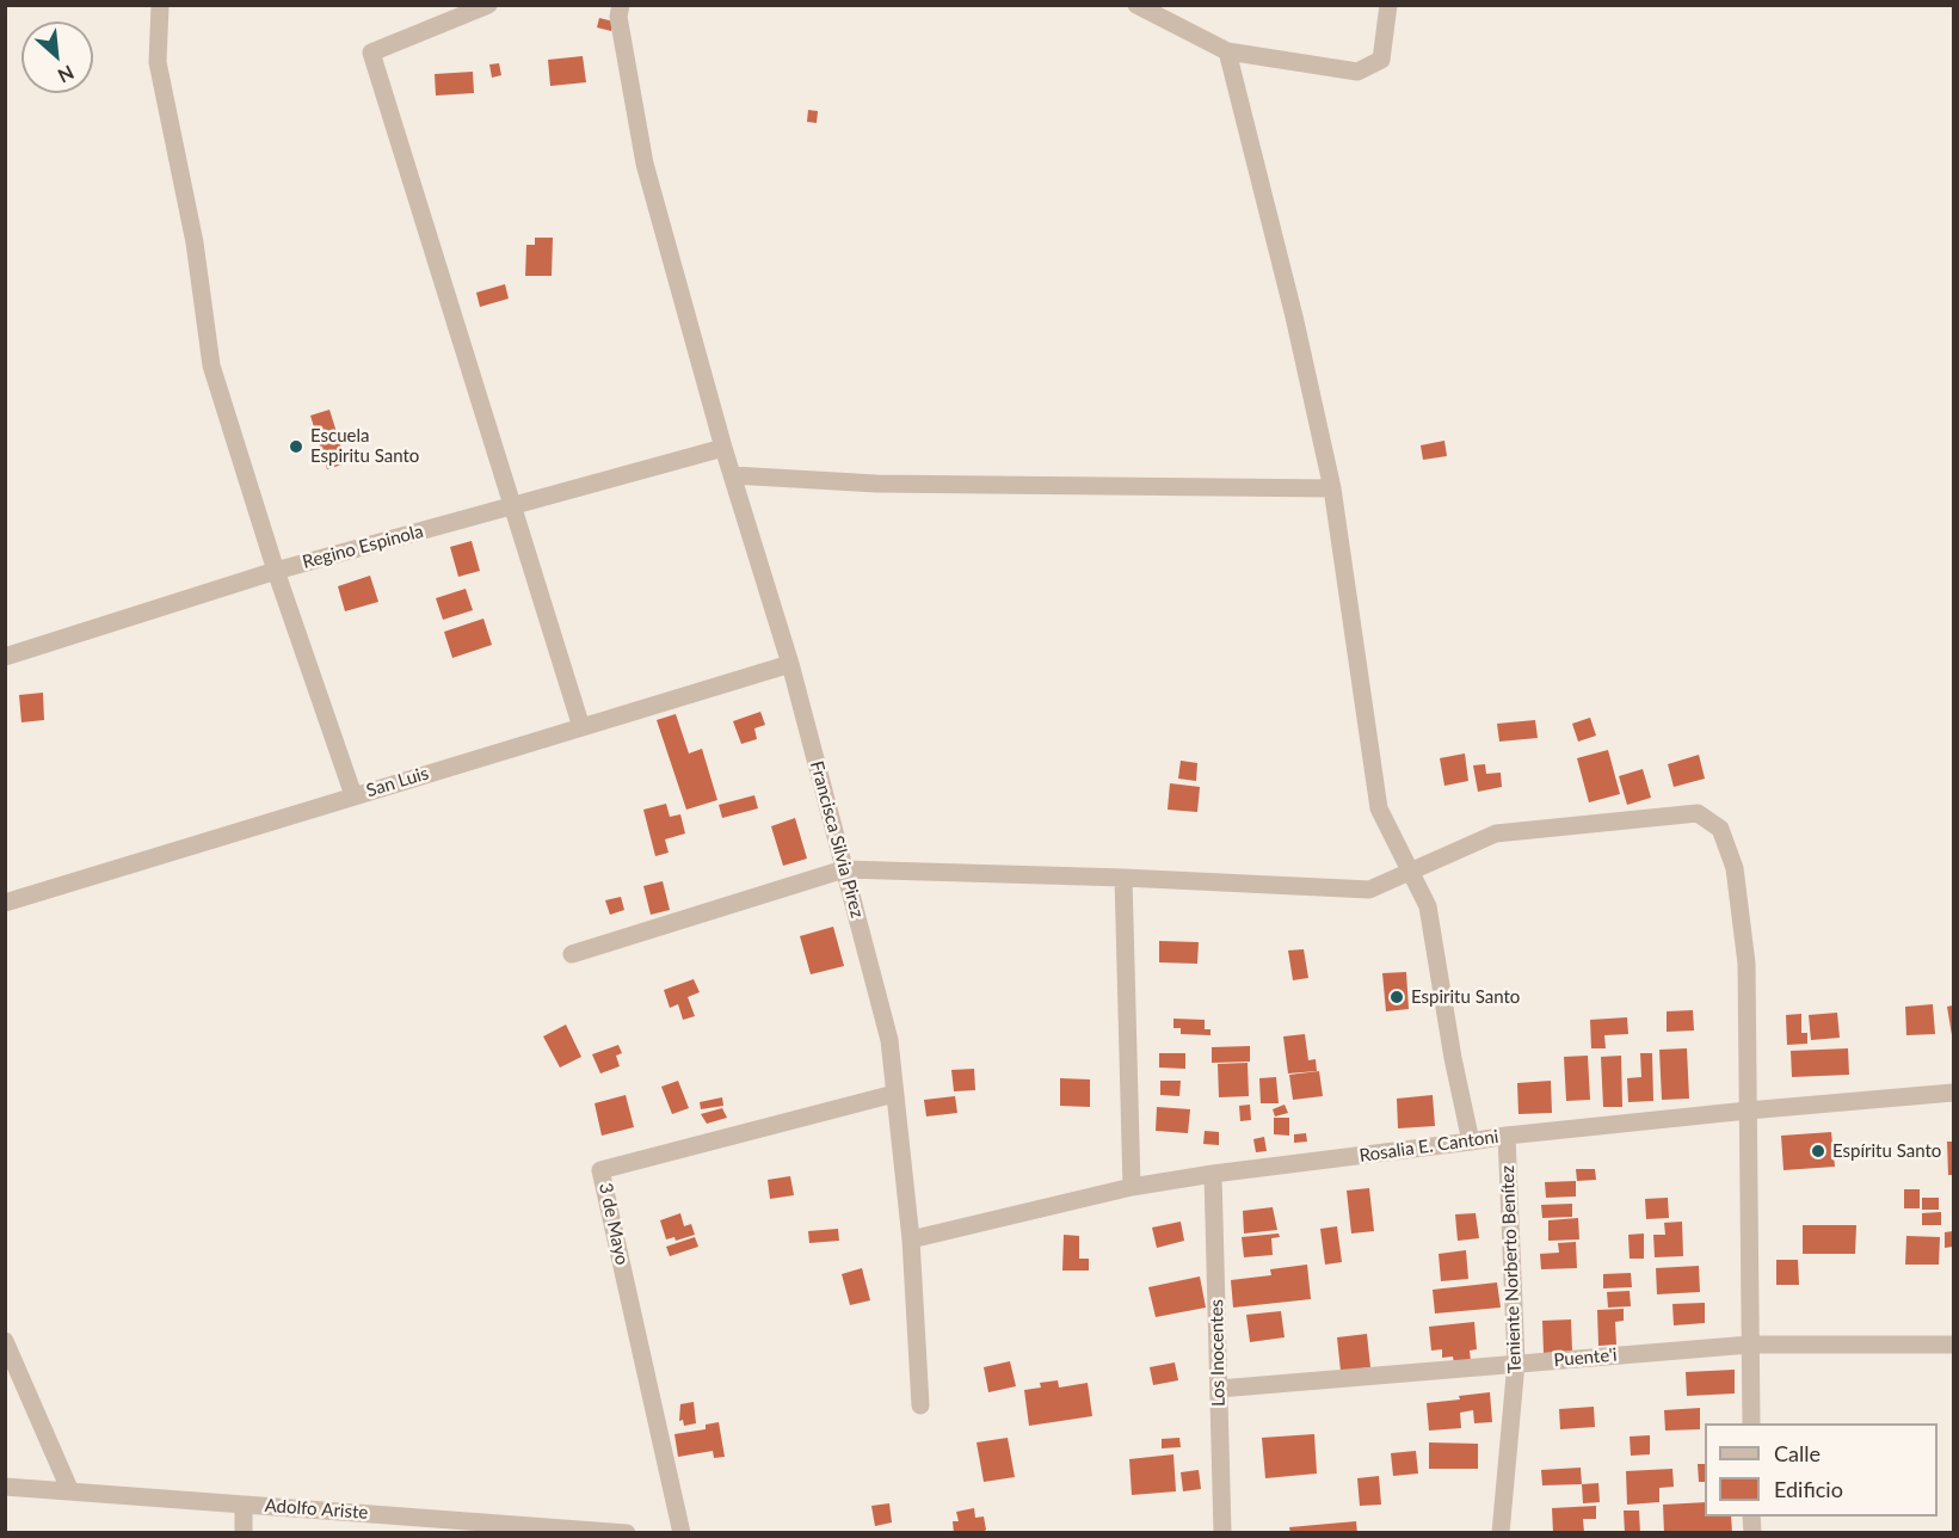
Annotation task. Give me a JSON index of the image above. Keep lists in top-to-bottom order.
{
  "streets": {
    "street": [
      "Regino Espinola",
      "San Luis",
      "Francisca Silvia Pirez",
      "Rosalia E. Cantoni",
      "3 de Mayo",
      "Teniente Norberto Benítez",
      "Los Inocentes",
      "Puente'i",
      "Adolfo Ariste"
    ]
  },
  "crossings": [
    ["Regino Espinola", "Francisca Silvia Pirez"],
    ["San Luis", "Francisca Silvia Pirez"],
    ["Francisca Silvia Pirez", "Rosalia E. Cantoni"],
    ["Francisca Silvia Pirez", "3 de Mayo"],
    ["Rosalia E. Cantoni", "Teniente Norberto Benítez"],
    ["Rosalia E. Cantoni", "Los Inocentes"],
    ["Teniente Norberto Benítez", "Puente'i"],
    ["Los Inocentes", "Puente'i"]
  ],
  "places": ["Escuela Espiritu Santo", "Espiritu Santo", "Espíritu Santo"],
  "legend": ["Calle", "Edificio"],
  "north": "bottom right"
}
